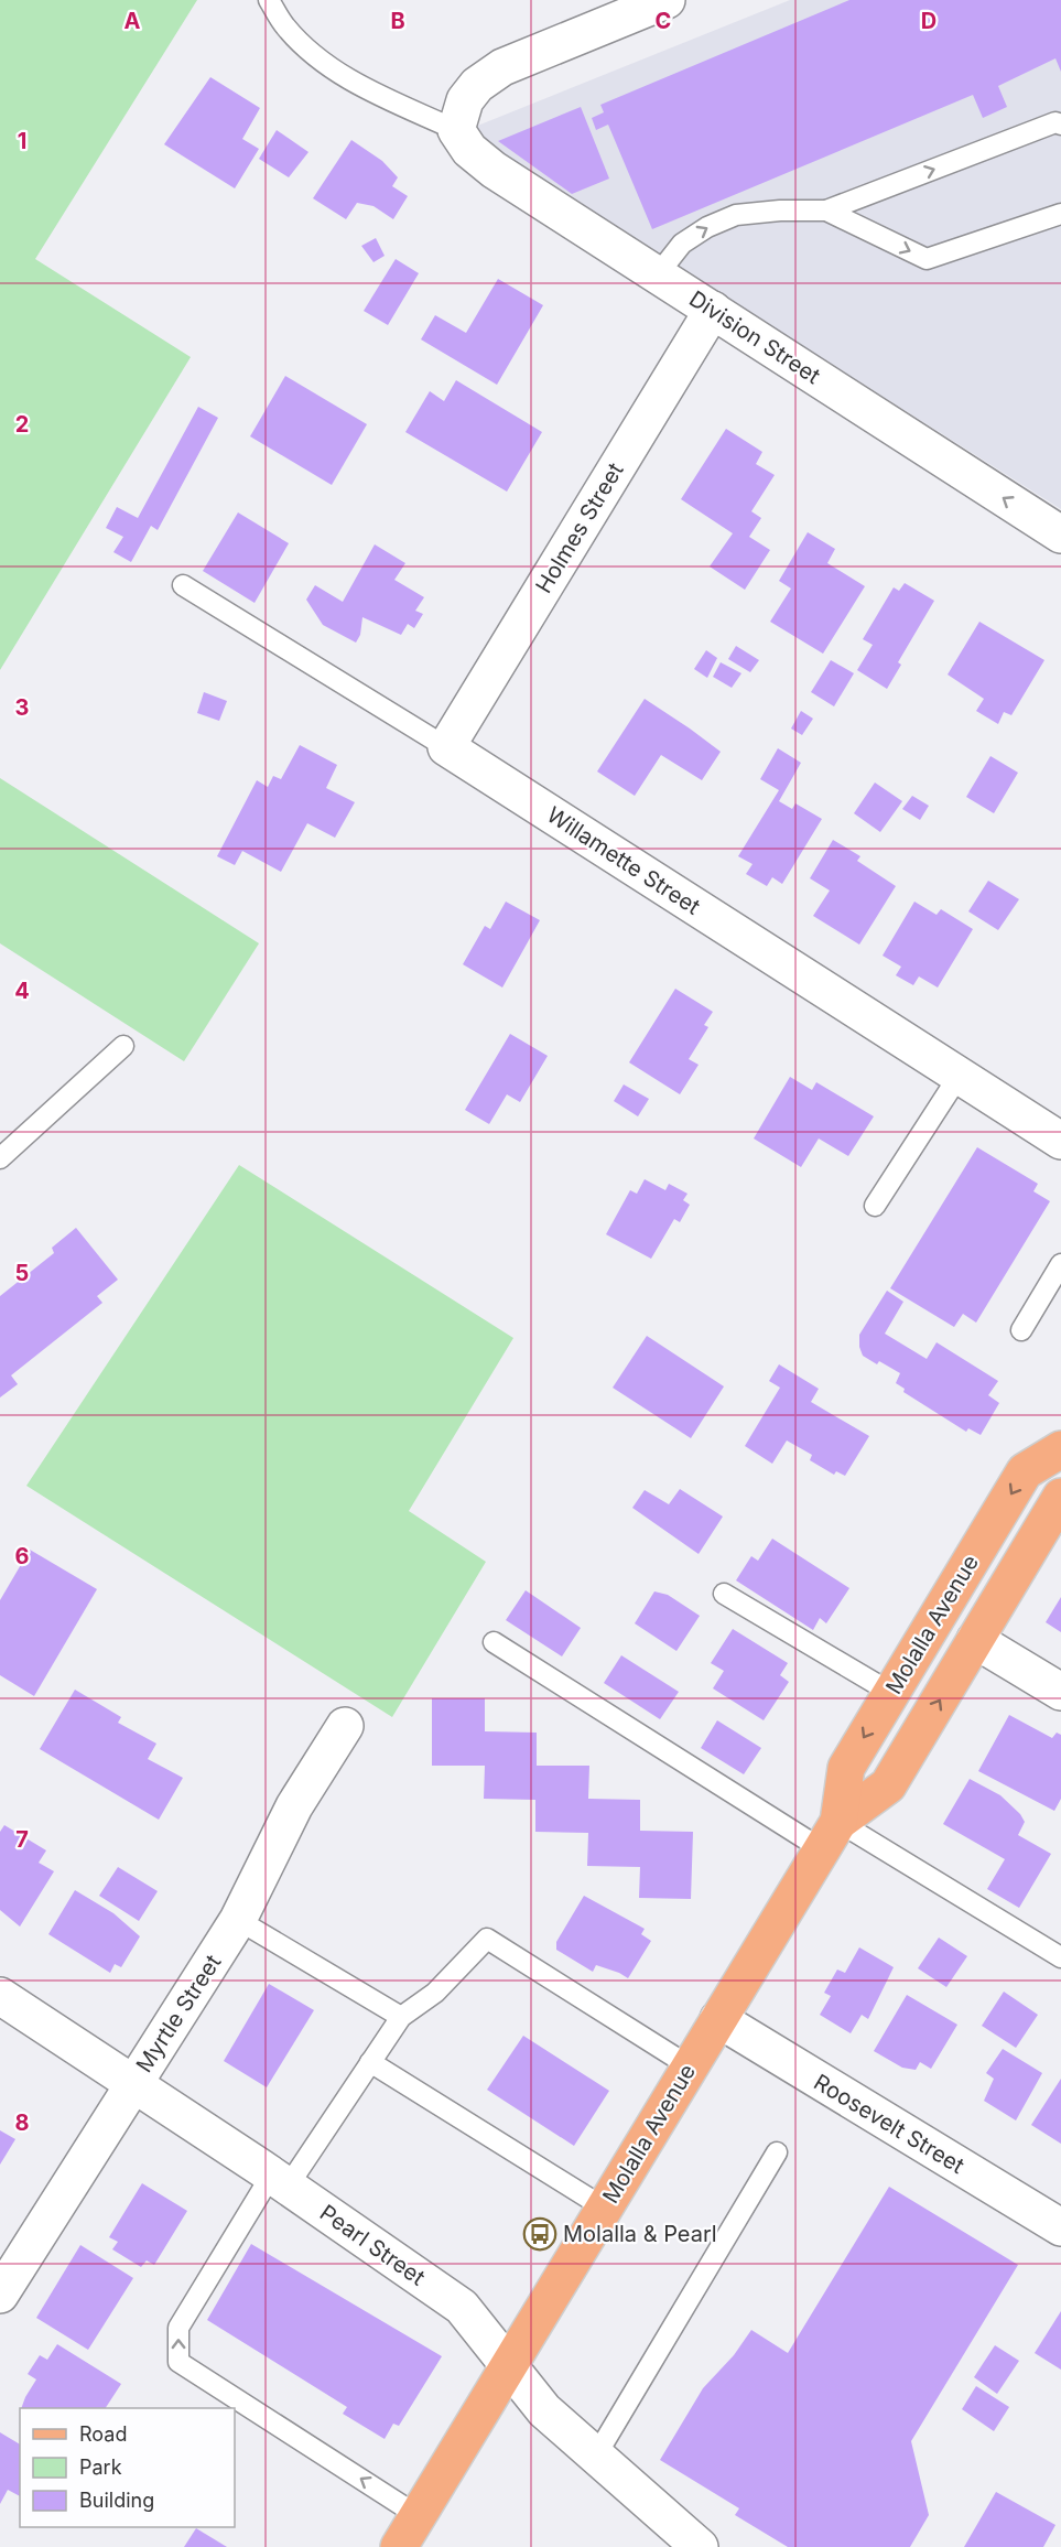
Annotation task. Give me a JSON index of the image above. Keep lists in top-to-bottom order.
{
  "streets": {
    "main road": ["Molalla Avenue"],
    "street": [
      "Division Street",
      "Holmes Street",
      "Willamette Street",
      "Myrtle Street",
      "Roosevelt Street",
      "Pearl Street"
    ]
  },
  "crossings": [
    ["Division Street", "Holmes Street"],
    ["Holmes Street", "Willamette Street"],
    ["Molalla Avenue", "Roosevelt Street"],
    ["Molalla Avenue", "Pearl Street"],
    ["Myrtle Street", "Pearl Street"]
  ],
  "one_way": ["Division Street"],
  "places": {
    "bus stop": ["Molalla & Pearl"]
  },
  "legend": ["Road", "Park", "Building"],
  "grid": {
    "columns": [
      "A",
      "B",
      "C",
      "D"
    ],
    "rows": [
      "1",
      "2",
      "3",
      "4",
      "5",
      "6",
      "7",
      "8"
    ]
  }
}
